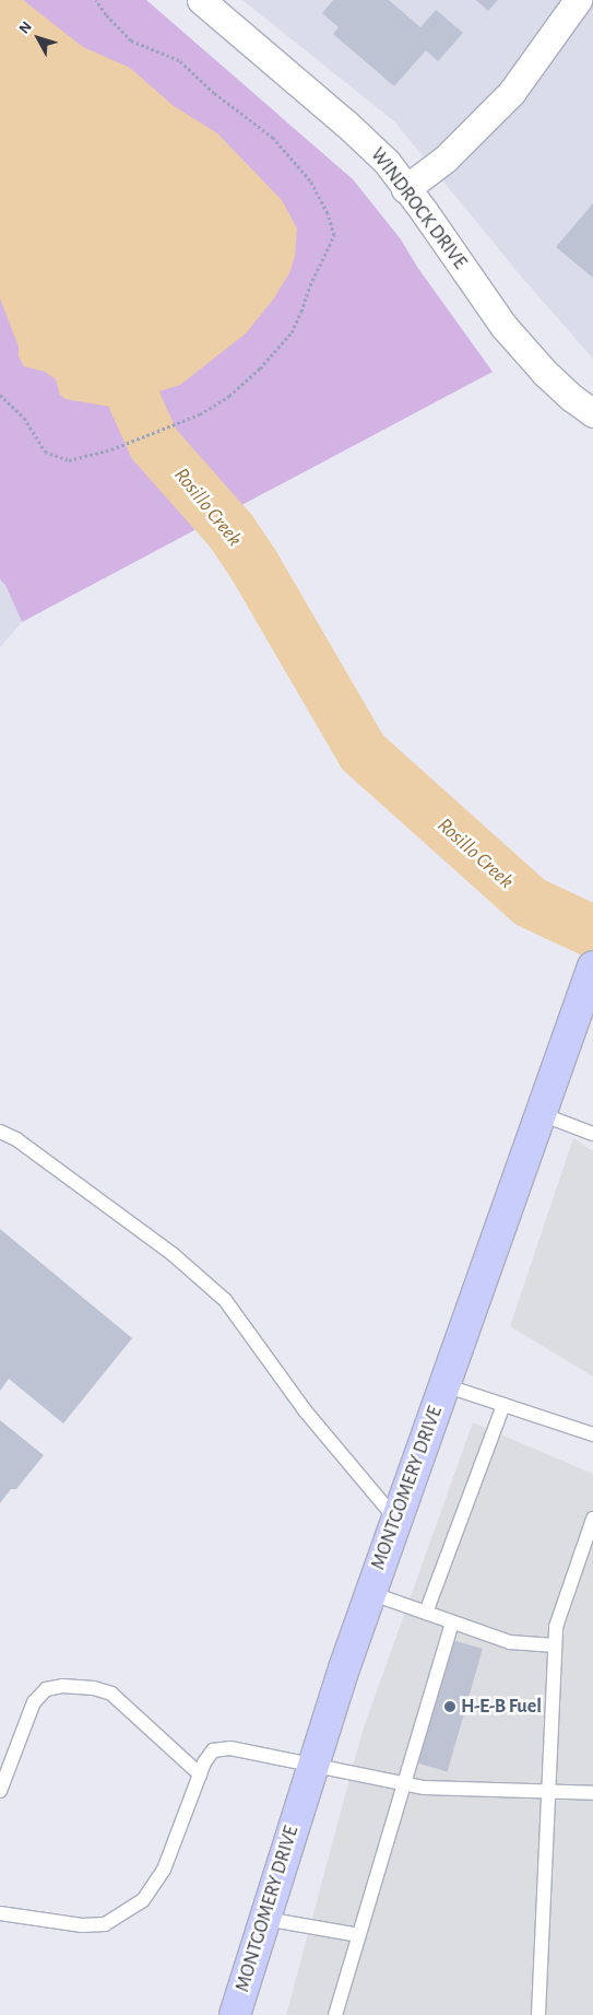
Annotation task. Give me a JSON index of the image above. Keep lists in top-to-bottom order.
{
  "streets": {
    "main road": ["MONTGOMERY DRIVE"],
    "street": ["WINDROCK DRIVE"]
  },
  "water": ["Rosillo Creek"],
  "places": ["H-E-B Fuel"],
  "north": "top left"
}
